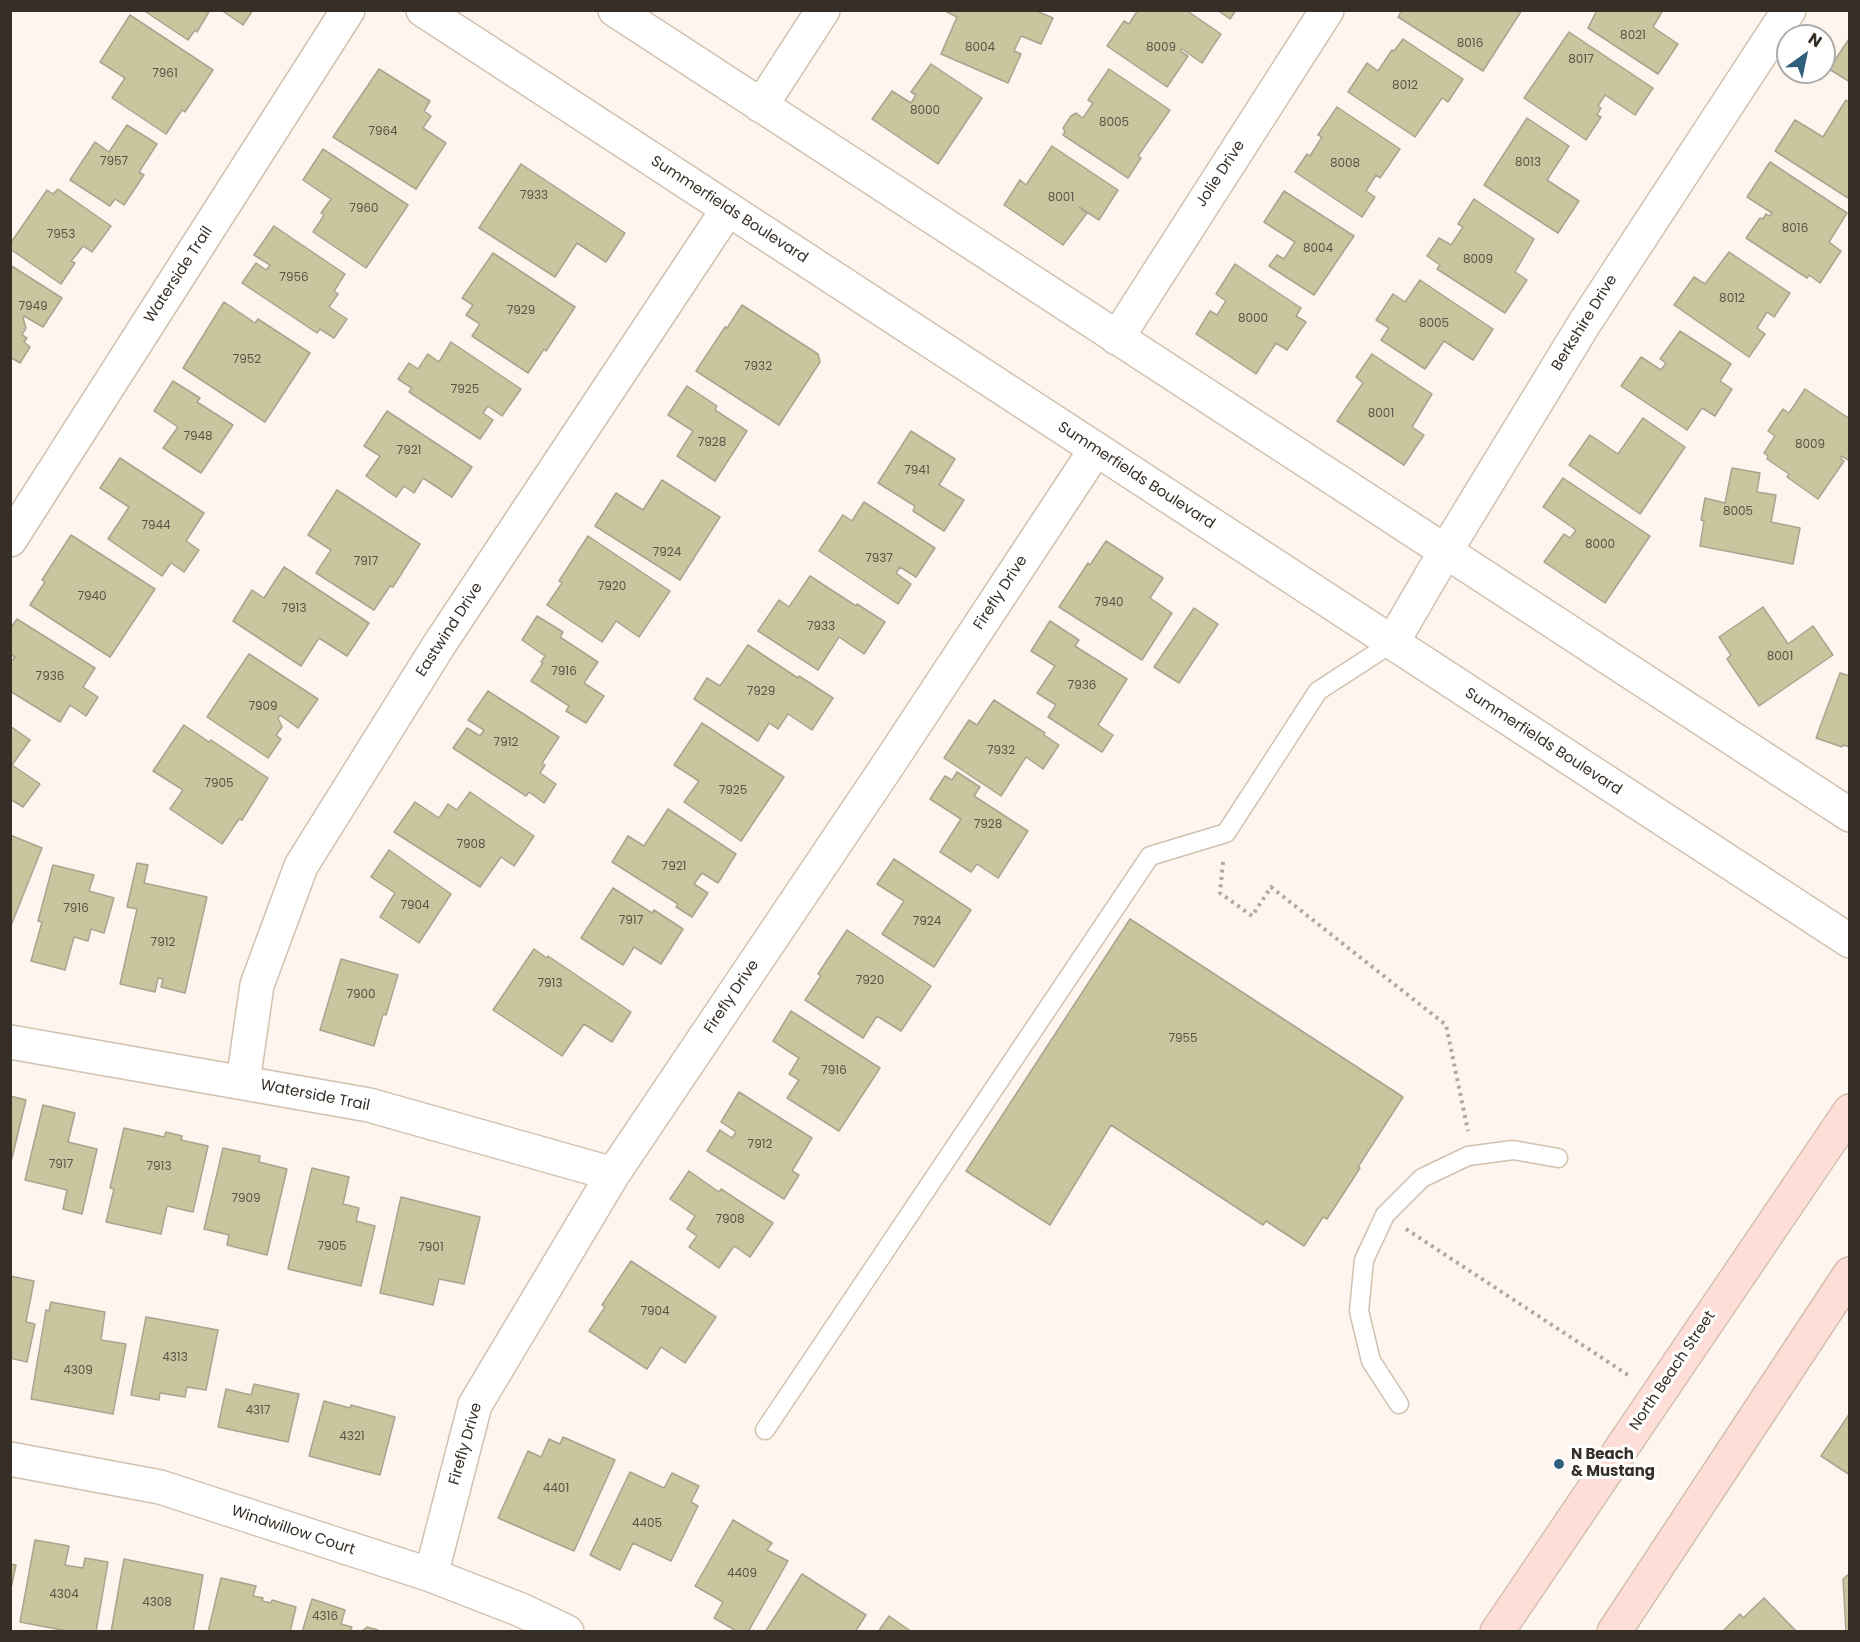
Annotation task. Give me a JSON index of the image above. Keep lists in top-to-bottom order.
{
  "streets": {
    "main road": ["North Beach Street"],
    "street": [
      "Jolie Drive",
      "Summerfields Boulevard",
      "Waterside Trail",
      "Berkshire Drive",
      "Firefly Drive",
      "Eastwind Drive",
      "Windwillow Court"
    ]
  },
  "crossings": [
    ["Summerfields Boulevard", "Berkshire Drive"],
    ["Summerfields Boulevard", "Firefly Drive"],
    ["Summerfields Boulevard", "Eastwind Drive"],
    ["Waterside Trail", "Firefly Drive"],
    ["Waterside Trail", "Eastwind Drive"],
    ["Firefly Drive", "Windwillow Court"]
  ],
  "places": ["N Beach & Mustang"],
  "house_numbers": [
    "8021",
    "8016",
    "8004",
    "8009",
    "8017",
    "7961",
    "8012",
    "8000",
    "8005",
    "7964",
    "7957",
    "8013",
    "8008",
    "7933",
    "8001",
    "7960",
    "8016",
    "7953",
    "8004",
    "8009",
    "7956",
    "8012",
    "7949",
    "7929",
    "8000",
    "8005",
    "7952",
    "7932",
    "7925",
    "8001",
    "7948",
    "7928",
    "8009",
    "7921",
    "7941",
    "8005",
    "7944",
    "8000",
    "7924",
    "7937",
    "7917",
    "7920",
    "7940",
    "7940",
    "7913",
    "7933",
    "8001",
    "7916",
    "7936",
    "7936",
    "7929",
    "7909",
    "7912",
    "7932",
    "7905",
    "7925",
    "7928",
    "7908",
    "7921",
    "7904",
    "7916",
    "7917",
    "7924",
    "7912",
    "7920",
    "7913",
    "7900",
    "7955",
    "7916",
    "7912",
    "7917",
    "7913",
    "7909",
    "7908",
    "7905",
    "7901",
    "7904",
    "4313",
    "4309",
    "4317",
    "4321",
    "4401",
    "4405",
    "4409",
    "4304",
    "4308",
    "4316"
  ],
  "north": "top right"
}
